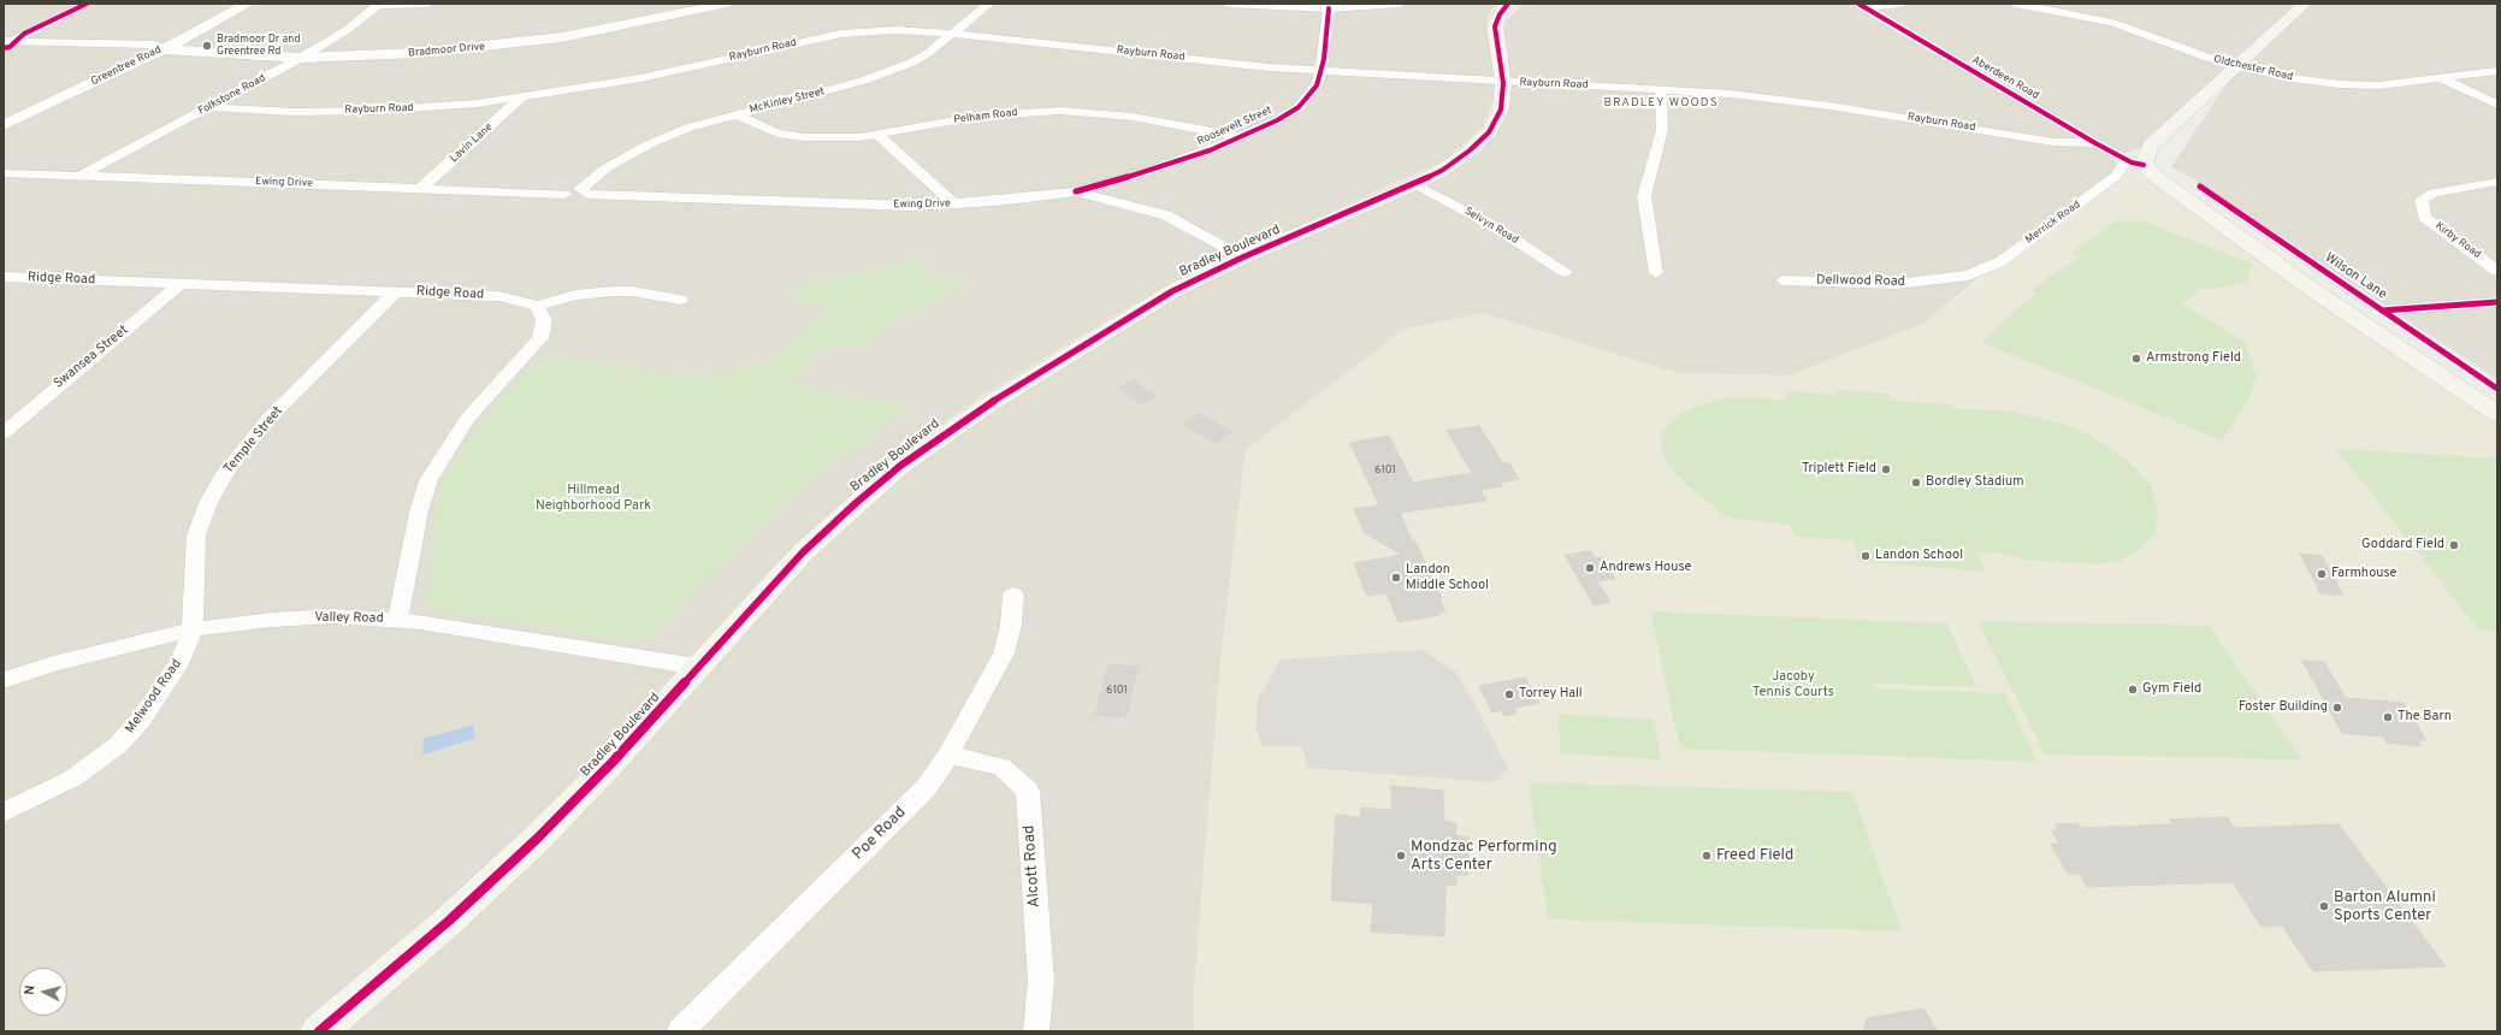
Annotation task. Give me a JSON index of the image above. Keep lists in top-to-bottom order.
{
  "streets": {
    "main road": ["Bradley Boulevard"],
    "street": [
      "Bradmoor Drive",
      "Rayburn Road",
      "Greentree Road",
      "Oldchester Road",
      "Aberdeen Road",
      "Folkstone Road",
      "McKinley Street",
      "Pelham Road",
      "Roosevelt Street",
      "Lavin Lane",
      "Ewing Drive",
      "Merrick Road",
      "Selvyn Road",
      "Kirby Road",
      "Wilson Lane",
      "Ridge Road",
      "Dellwood Road",
      "Swansea Street",
      "Temple Street",
      "Valley Road",
      "Melwood Road",
      "Poe Road",
      "Alcott Road"
    ]
  },
  "crossings": [
    ["Bradmoor Drive", "Greentree Road"],
    ["Bradmoor Drive", "Folkstone Road"],
    ["Rayburn Road", "Aberdeen Road"],
    ["Rayburn Road", "Folkstone Road"],
    ["Rayburn Road", "McKinley Street"],
    ["Rayburn Road", "Roosevelt Street"],
    ["Rayburn Road", "Lavin Lane"],
    ["Rayburn Road", "Bradley Boulevard"],
    ["Aberdeen Road", "Merrick Road"],
    ["Folkstone Road", "Ewing Drive"],
    ["McKinley Street", "Pelham Road"],
    ["McKinley Street", "Ewing Drive"],
    ["Pelham Road", "Roosevelt Street"],
    ["Roosevelt Street", "Ewing Drive"],
    ["Lavin Lane", "Ewing Drive"],
    ["Ewing Drive", "Bradley Boulevard"],
    ["Merrick Road", "Dellwood Road"],
    ["Selvyn Road", "Bradley Boulevard"],
    ["Bradley Boulevard", "Valley Road"],
    ["Ridge Road", "Swansea Street"],
    ["Ridge Road", "Temple Street"],
    ["Temple Street", "Valley Road"],
    ["Temple Street", "Melwood Road"],
    ["Valley Road", "Melwood Road"],
    ["Poe Road", "Alcott Road"]
  ],
  "districts": ["BRADLEY WOODS"],
  "parks": ["Hillmead Neighborhood Park", "Jacoby Tennis Courts"],
  "places": [
    "Bradmoor Dr and Greentree Rd",
    "Armstrong Field",
    "Triplett Field",
    "Bordley Stadium",
    "Goddard Field",
    "Landon School",
    "Andrews House",
    "Farmhouse",
    "Landon Middle School",
    "Gym Field",
    "Torrey Hall",
    "Foster Building",
    "The Barn",
    "Mondzac Performing Arts Center",
    "Freed Field",
    "Barton Alumni Sports Center"
  ],
  "house_numbers": ["6101", "6101"],
  "north": "left"
}
